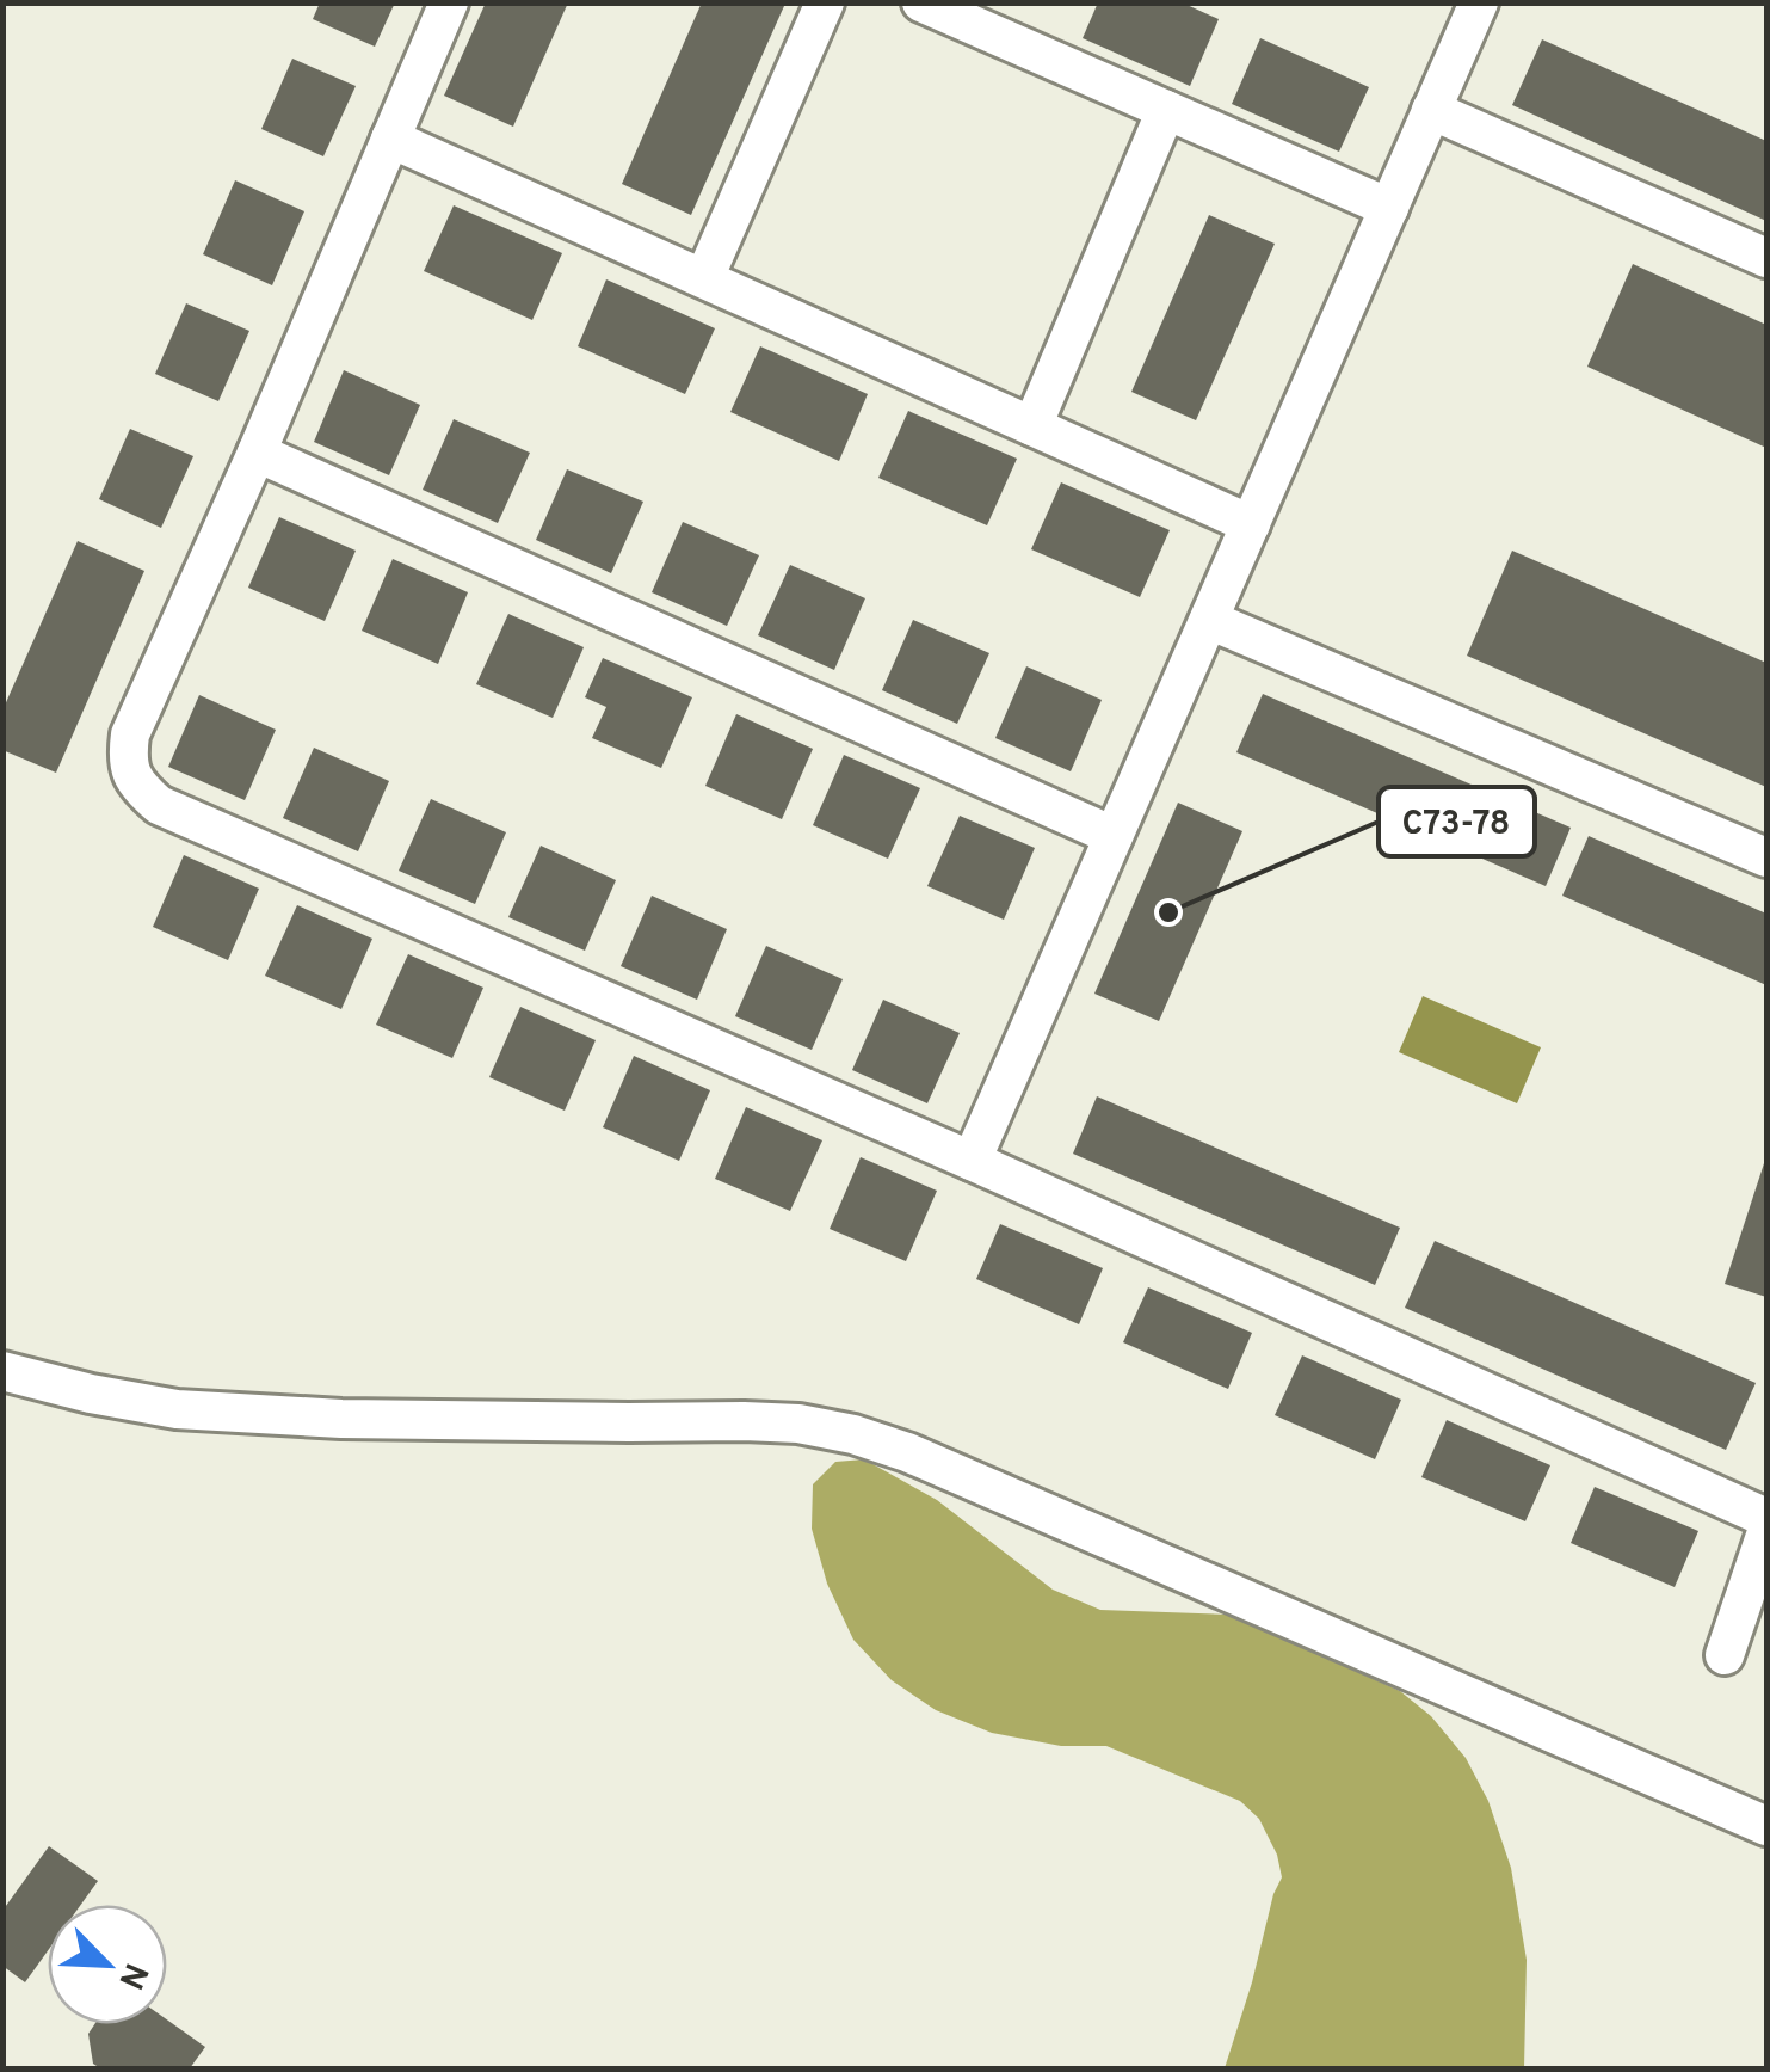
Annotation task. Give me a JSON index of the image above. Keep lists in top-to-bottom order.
{
  "places": ["C73-78"],
  "north": "bottom right"
}
